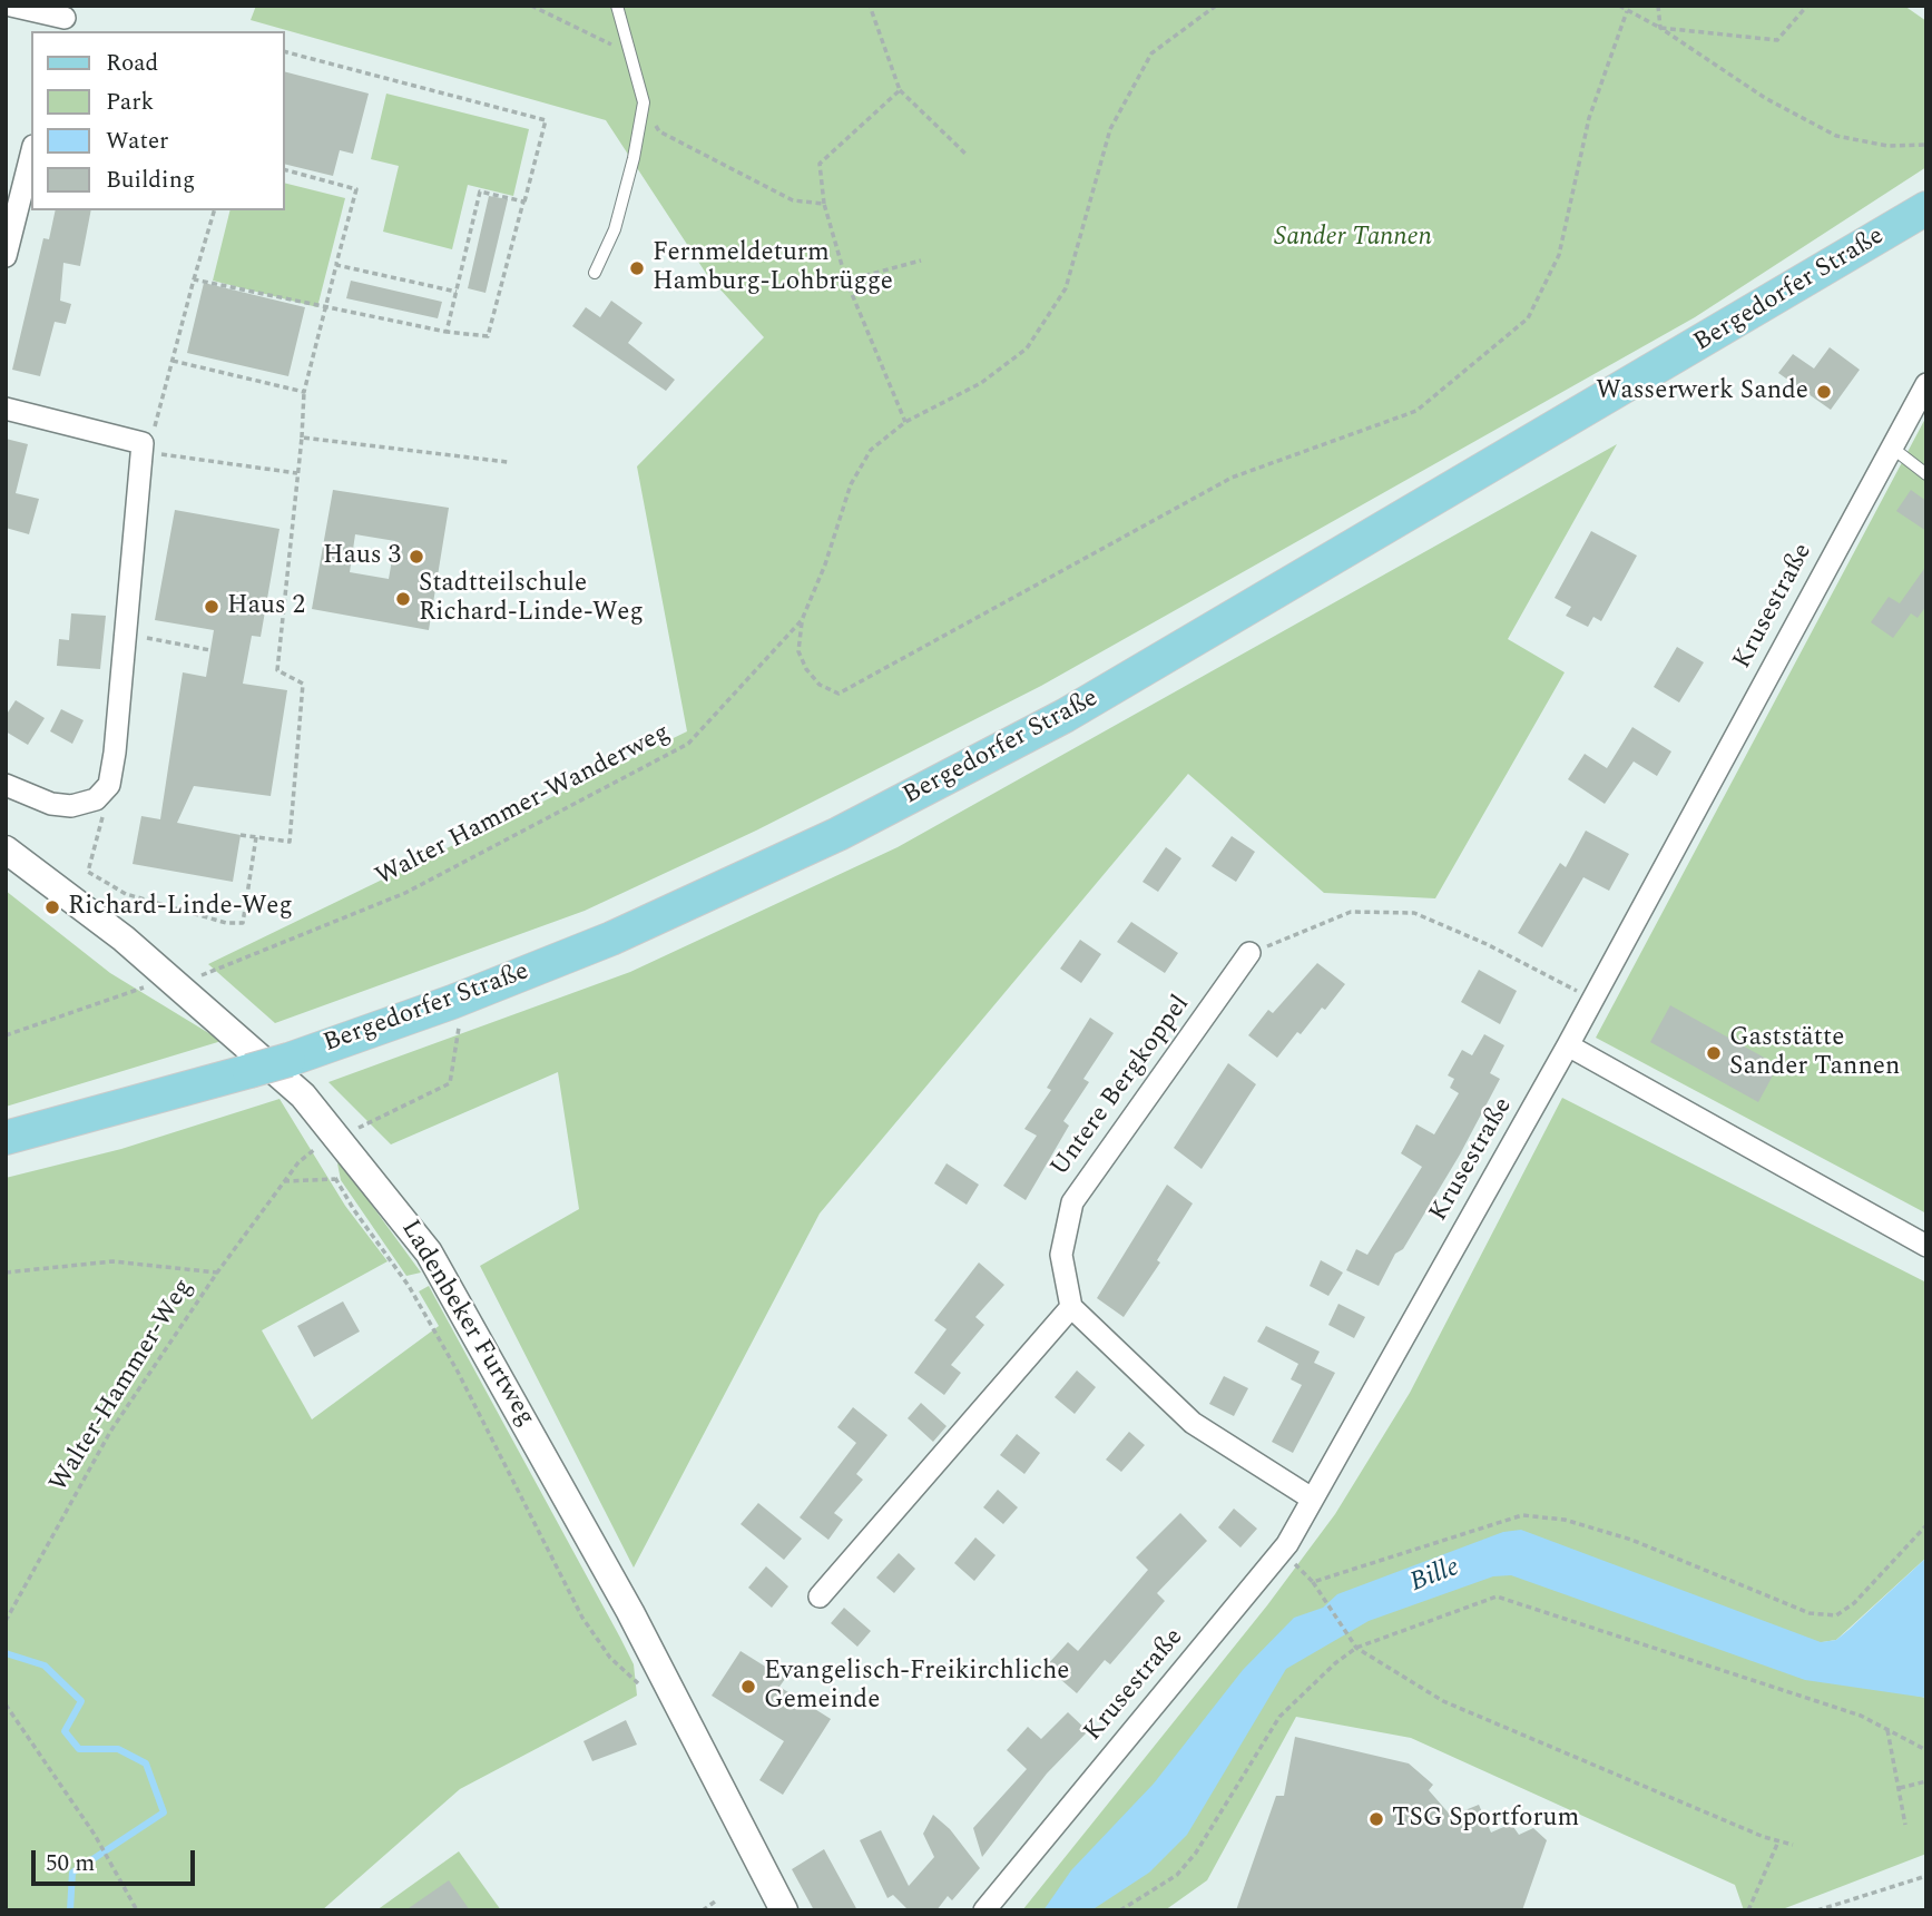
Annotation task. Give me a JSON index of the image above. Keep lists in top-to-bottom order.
{
  "streets": {
    "main road": ["Bergedorfer Straße"],
    "street": ["Krusestraße", "Untere Bergkoppel", "Ladenbeker Furtweg"],
    "path": ["Walter Hammer-Wanderweg", "Walter-Hammer-Weg"]
  },
  "crossings": [
    ["Bergedorfer Straße", "Ladenbeker Furtweg"],
    ["Bergedorfer Straße", "Walter-Hammer-Weg"],
    ["Ladenbeker Furtweg", "Walter-Hammer-Weg"]
  ],
  "water": ["Bille"],
  "parks": ["Sander Tannen"],
  "places": [
    "Fernmeldeturm Hamburg-Lohbrügge",
    "Wasserwerk Sande",
    "Haus 3",
    "Stadtteilschule Richard-Linde-Weg",
    "Haus 2",
    "Richard-Linde-Weg",
    "Gaststätte Sander Tannen",
    "Evangelisch-Freikirchliche Gemeinde",
    "TSG Sportforum"
  ],
  "legend": [
    "Road",
    "Park",
    "Water",
    "Building"
  ],
  "scale_bar": "50 m"
}
